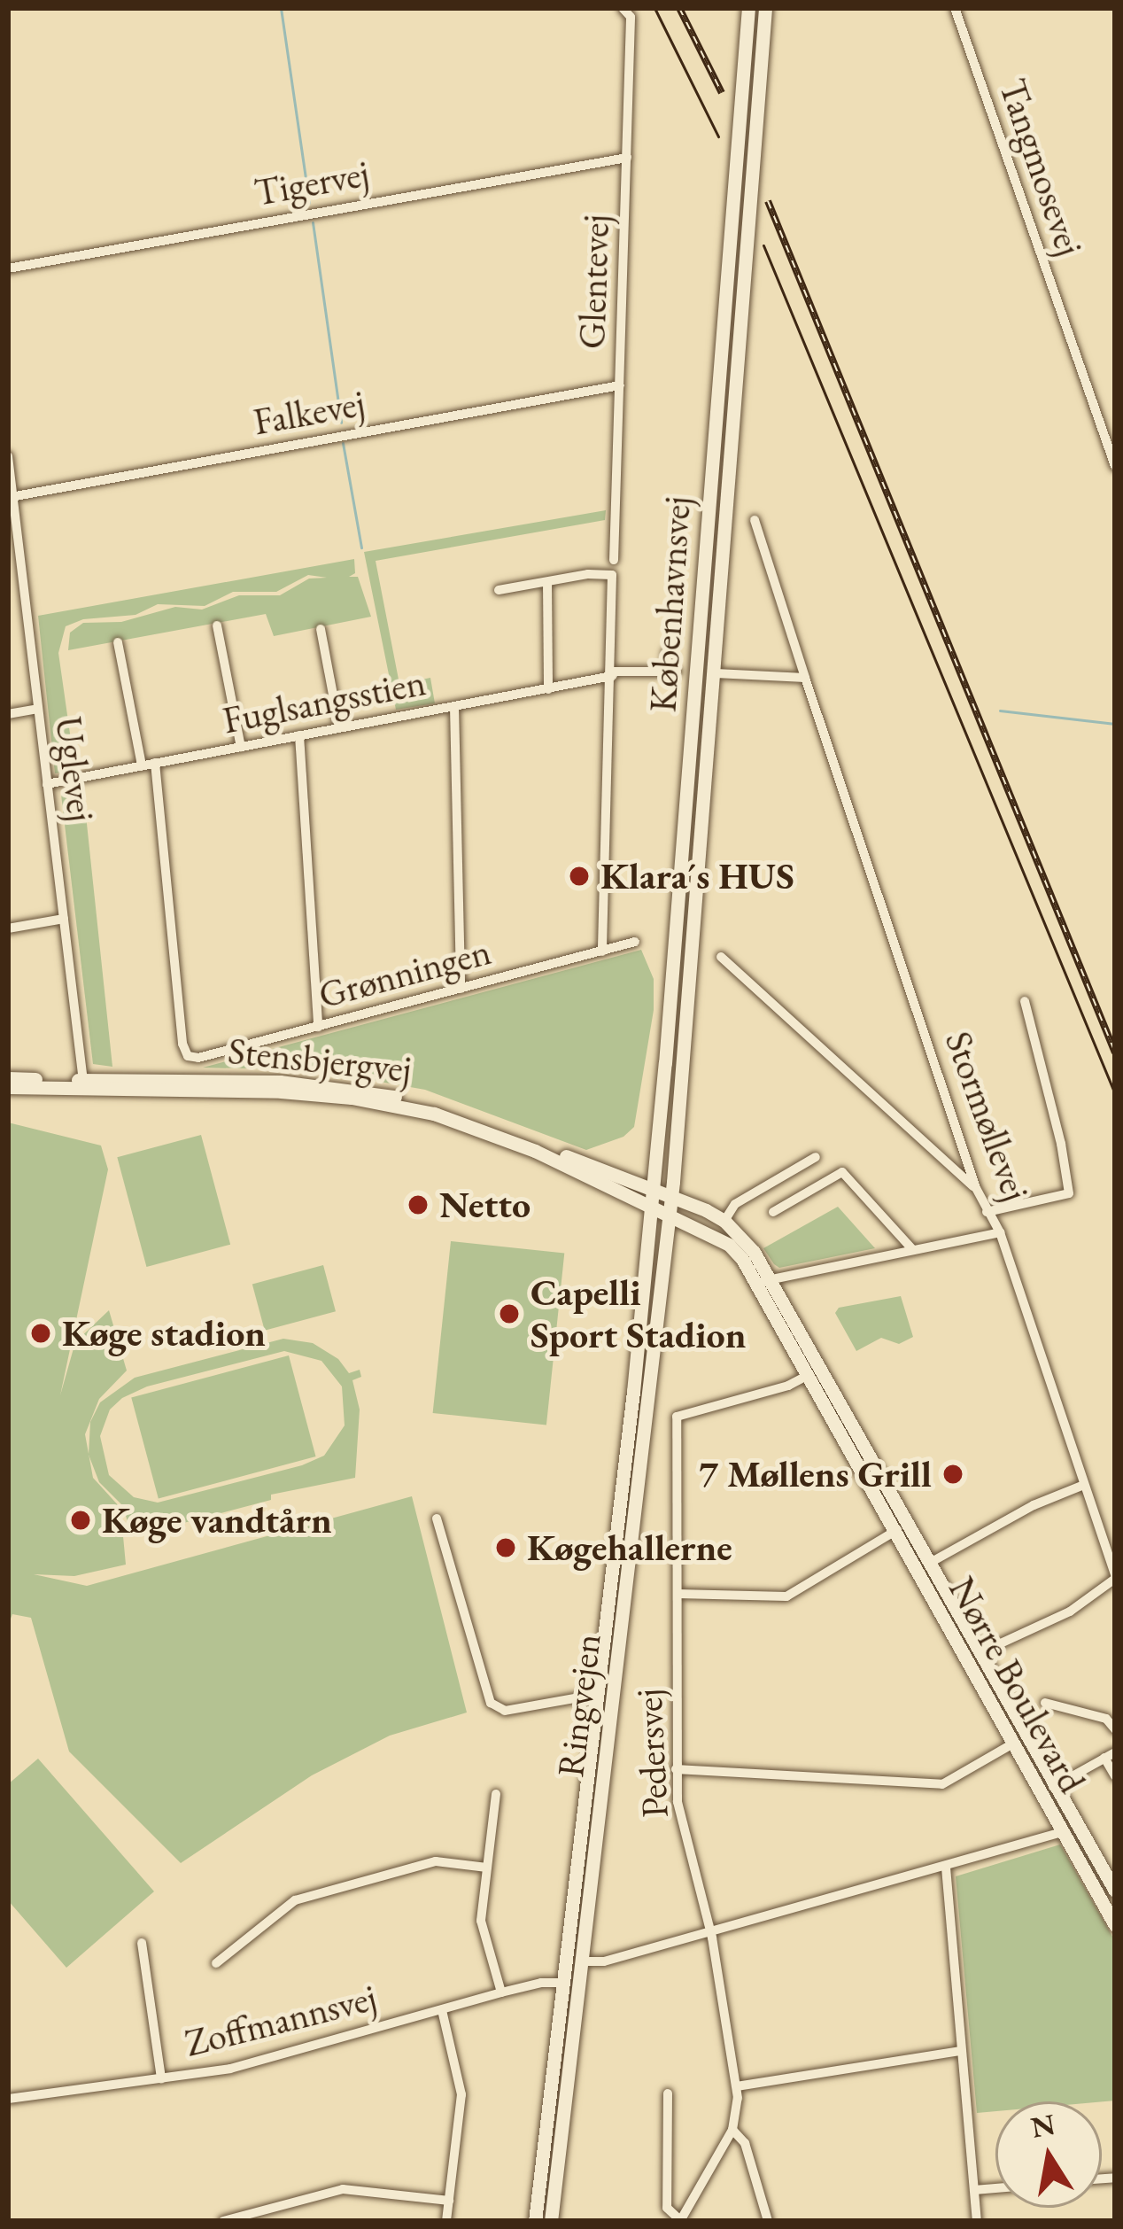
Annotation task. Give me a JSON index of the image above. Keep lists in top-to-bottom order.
{
  "streets": {
    "main road": [
      "Københavnsvej",
      "Stensbjergvej",
      "Nørre Boulevard",
      "Ringvejen"
    ],
    "street": [
      "Tangmosevej",
      "Tigervej",
      "Glentevej",
      "Falkevej",
      "Fuglsangsstien",
      "Uglevej",
      "Grønningen",
      "Stormøllevej",
      "Pedersvej",
      "Zoffmannsvej"
    ]
  },
  "crossings": [
    ["Tigervej", "Glentevej"],
    ["Glentevej", "Falkevej"],
    ["Falkevej", "Uglevej"],
    ["Københavnsvej", "Stensbjergvej"],
    ["Københavnsvej", "Nørre Boulevard"],
    ["Københavnsvej", "Ringvejen"],
    ["Fuglsangsstien", "Uglevej"],
    ["Fuglsangsstien", "Grønningen"],
    ["Uglevej", "Stensbjergvej"],
    ["Stensbjergvej", "Nørre Boulevard"],
    ["Stensbjergvej", "Ringvejen"],
    ["Nørre Boulevard", "Ringvejen"],
    ["Nørre Boulevard", "Pedersvej"],
    ["Ringvejen", "Zoffmannsvej"]
  ],
  "places": [
    "Klara´s HUS",
    "Netto",
    "Capelli Sport Stadion",
    "Køge stadion",
    "7 Møllens Grill",
    "Køge vandtårn",
    "Køgehallerne"
  ],
  "north": "top"
}
